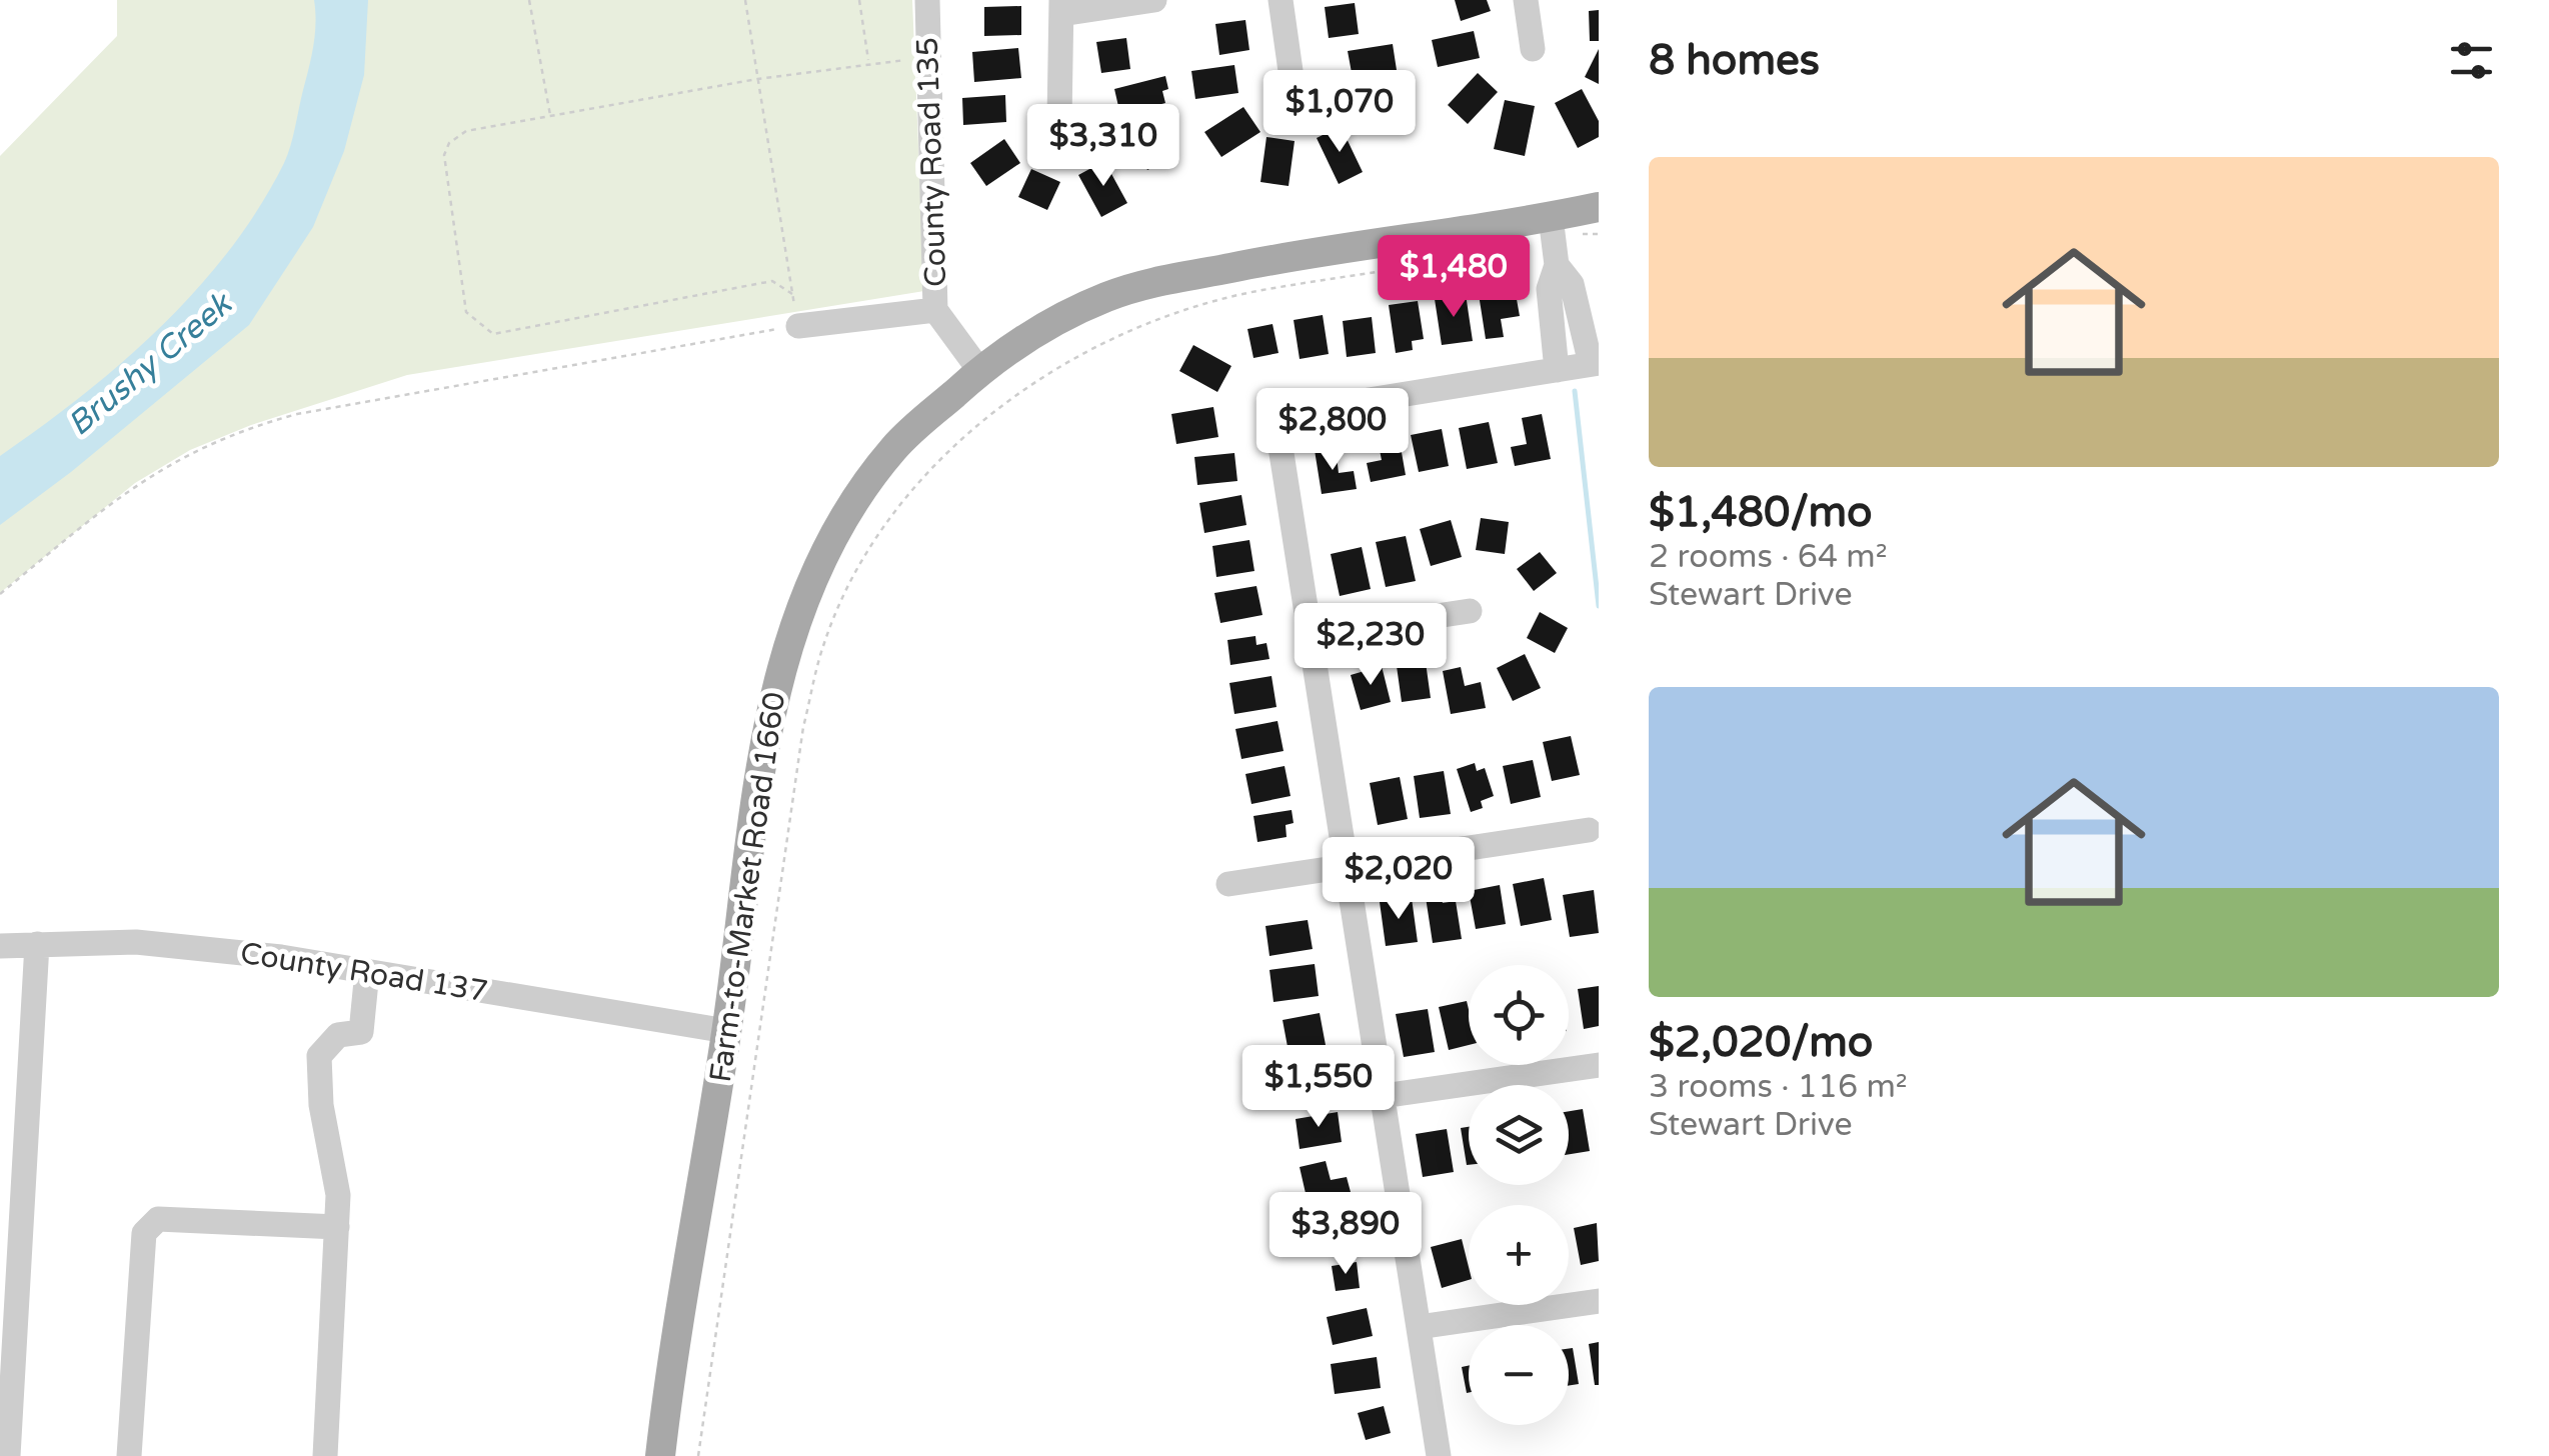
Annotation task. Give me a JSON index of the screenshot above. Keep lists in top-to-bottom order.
{
  "streets": {
    "main road": ["Farm-to-Market Road 1660"],
    "street": ["County Road 135", "County Road 137"]
  },
  "crossings": [
    ["County Road 135", "Farm-to-Market Road 1660"],
    ["Farm-to-Market Road 1660", "County Road 137"]
  ],
  "water": ["Brushy Creek"],
  "page": {
    "heading": "8 homes",
    "price": [
      "$1,070",
      "$3,310",
      "$1,480",
      "$2,800",
      "$2,230",
      "$2,020",
      "$1,550",
      "$3,890"
    ],
    "list": [
      {
        "name": "$1,480/mo",
        "note": "2 rooms · 64 m² · Stewart Drive"
      },
      {
        "name": "$2,020/mo",
        "note": "3 rooms · 116 m² · Stewart Drive"
      }
    ],
    "map_buttons": ["+", "−"]
  }
}
